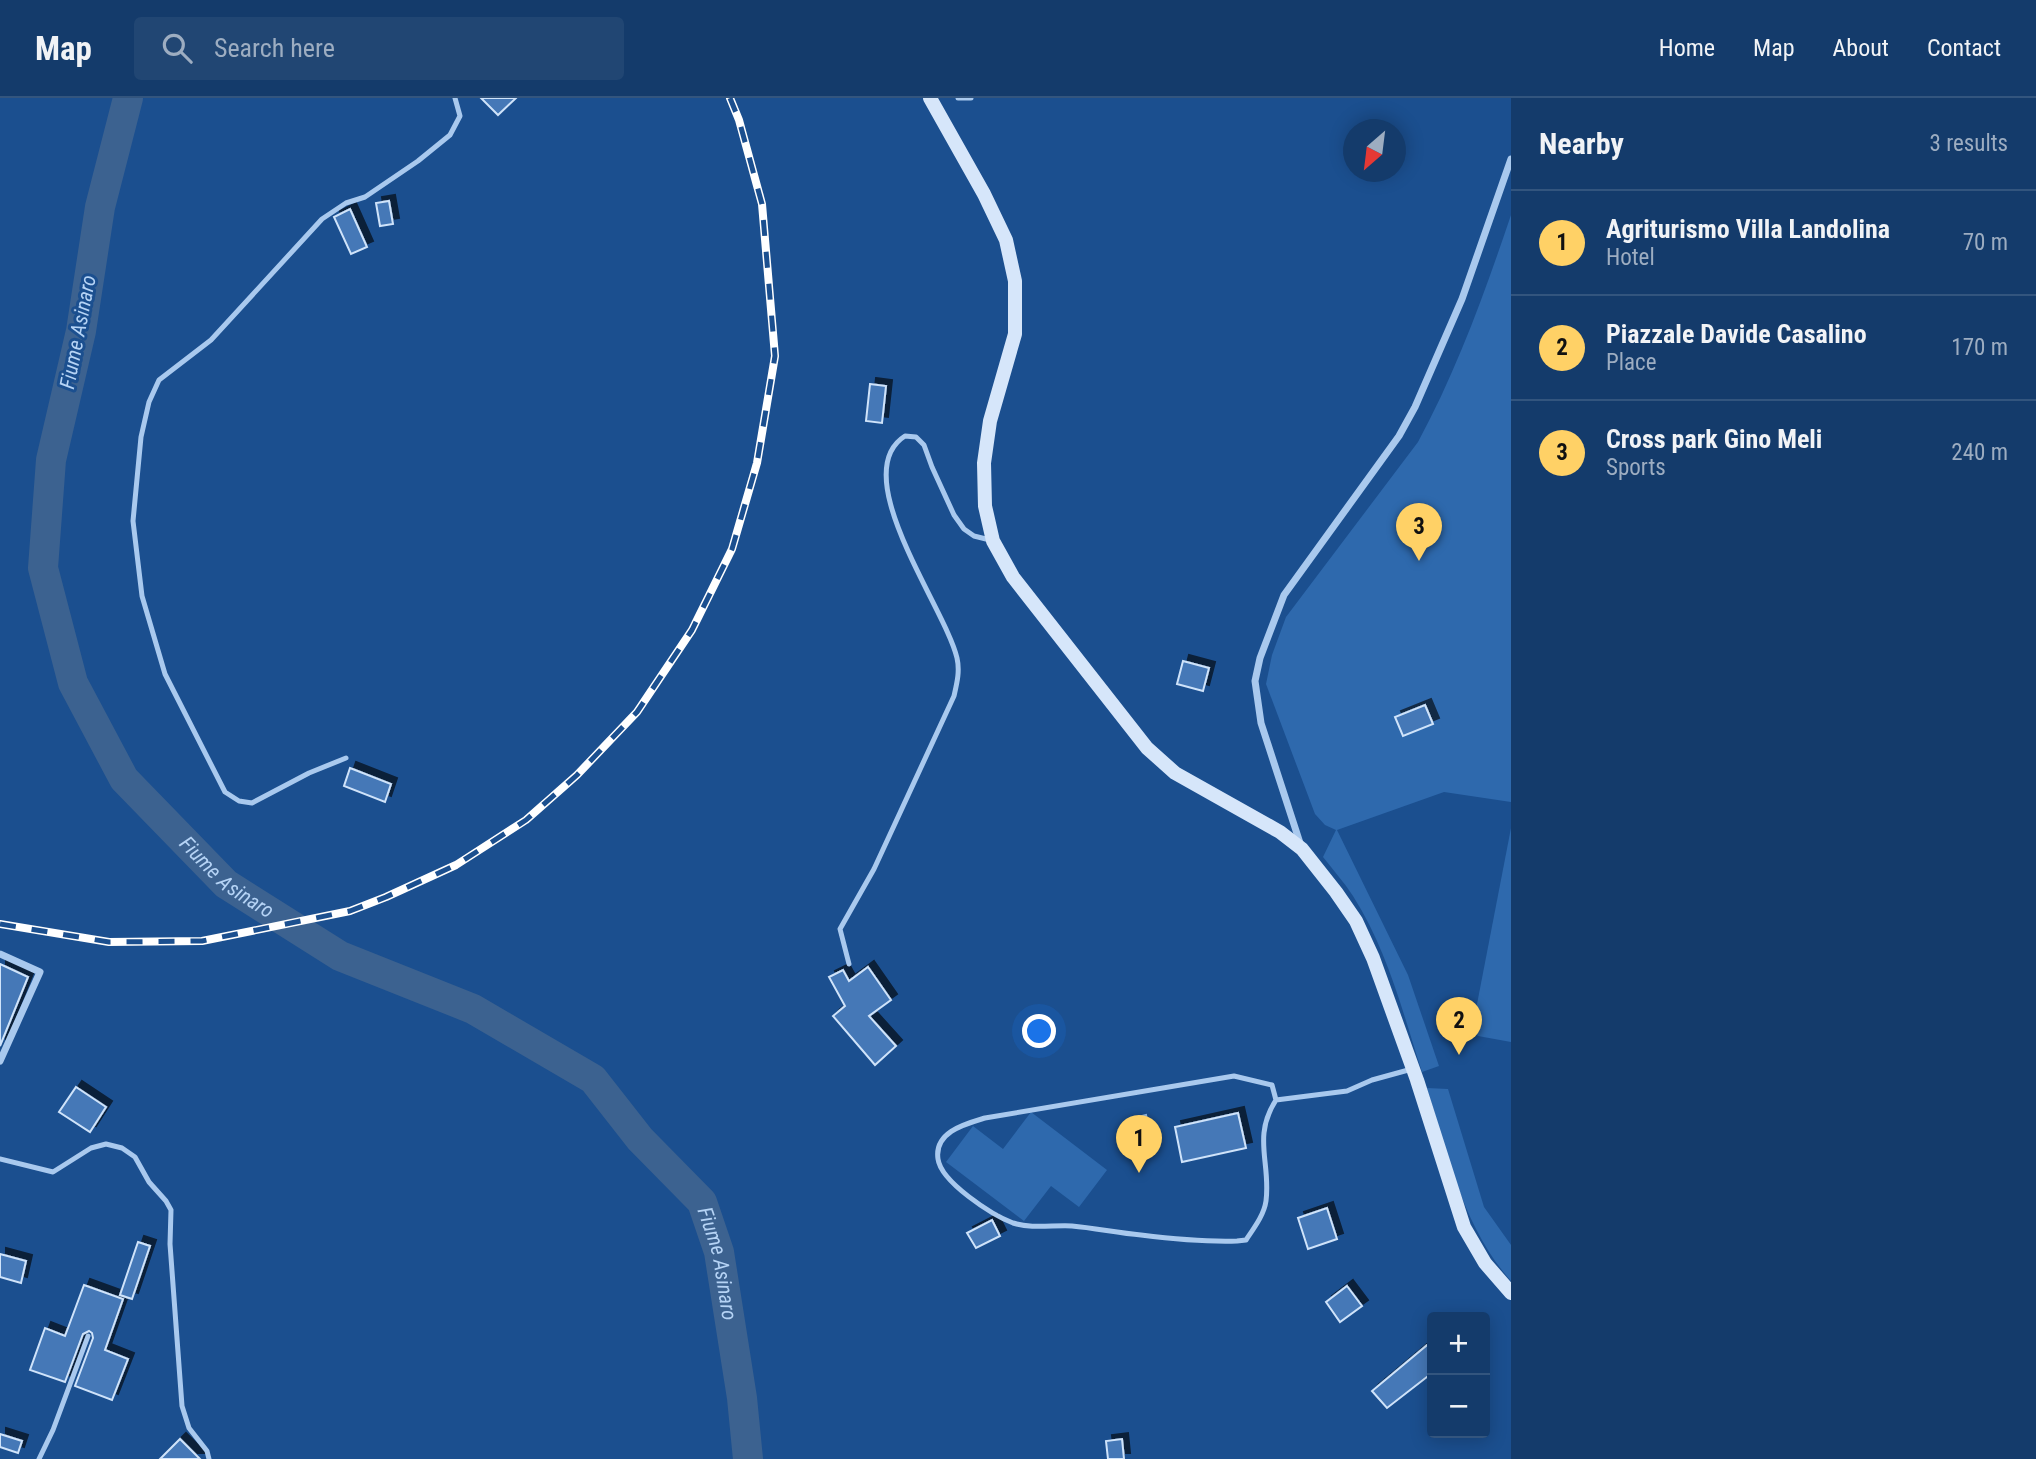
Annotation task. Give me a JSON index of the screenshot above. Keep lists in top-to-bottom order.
{
  "water": ["Fiume Asinaro"],
  "north": "bottom left",
  "page": {
    "header": "Map",
    "search": "Search here",
    "nav": [
      "Home",
      "Map",
      "About",
      "Contact"
    ],
    "heading": ["Nearby", "3 results"],
    "list": [
      {
        "mark": "1",
        "name": "Agriturismo Villa Landolina",
        "note": "Hotel",
        "value": "70 m"
      },
      {
        "mark": "2",
        "name": "Piazzale Davide Casalino",
        "note": "Place",
        "value": "170 m"
      },
      {
        "mark": "3",
        "name": "Cross park Gino Meli",
        "note": "Sports",
        "value": "240 m"
      }
    ],
    "pins": ["3", "2", "1"],
    "map_buttons": ["+", "−"]
  }
}
